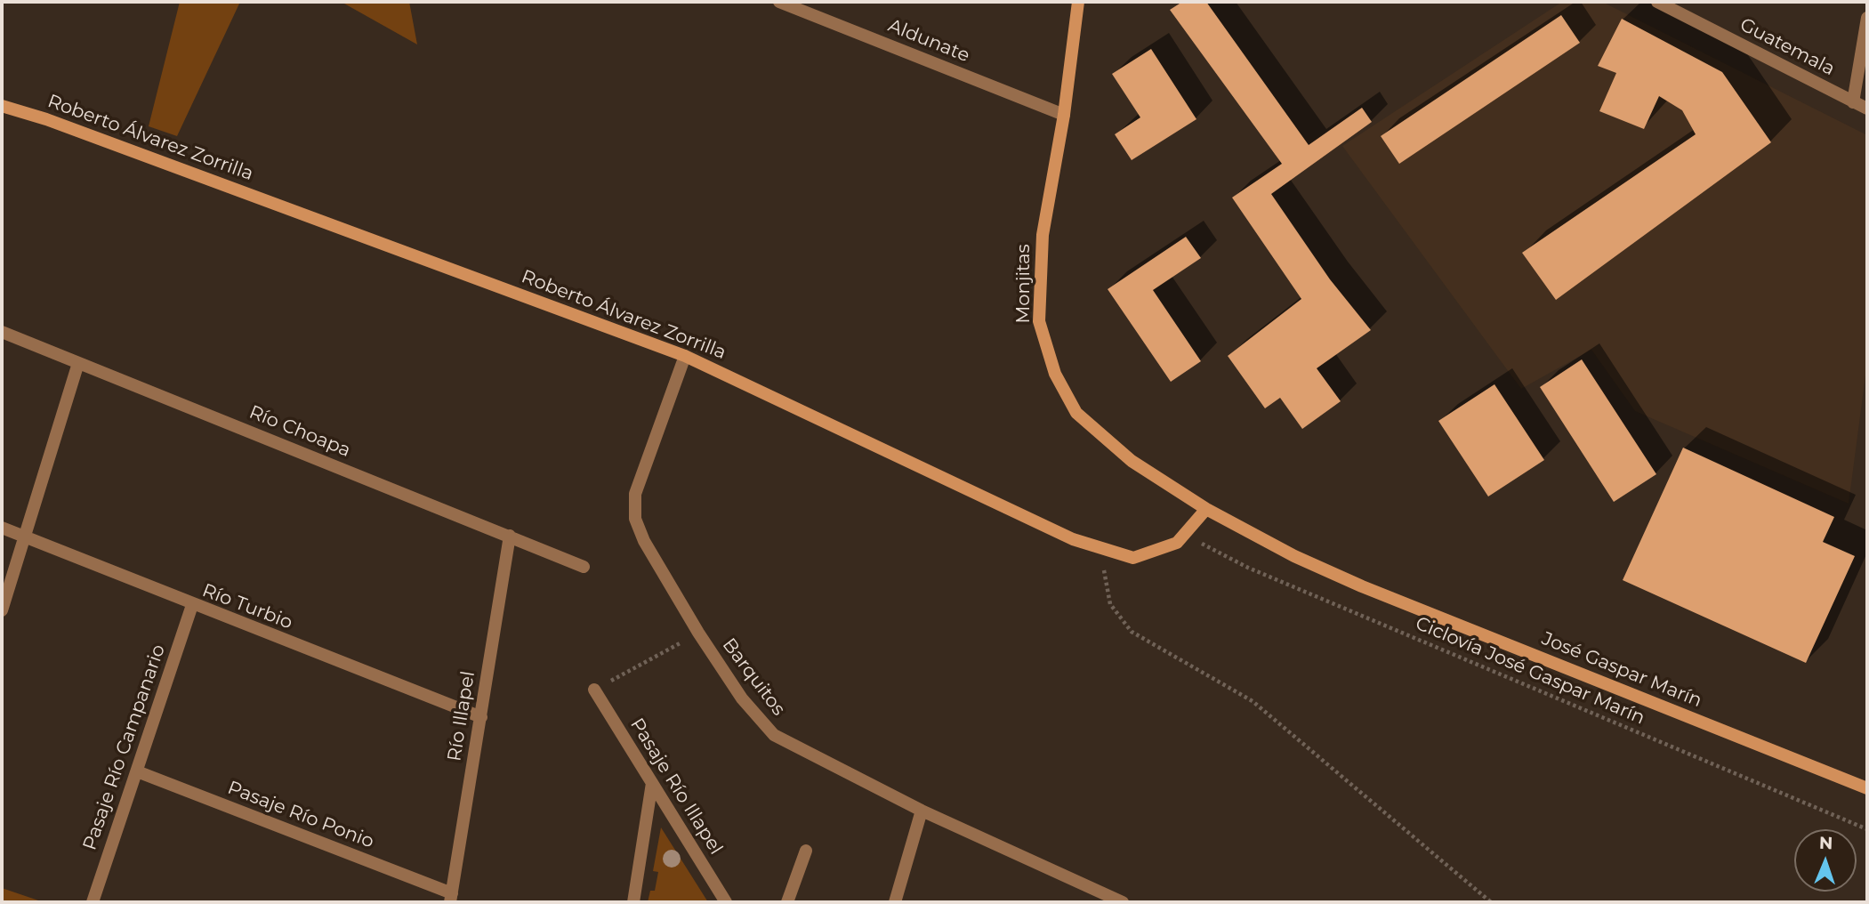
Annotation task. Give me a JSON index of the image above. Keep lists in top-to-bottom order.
{
  "streets": {
    "main road": ["Roberto Álvarez Zorrilla", "Monjitas", "José Gaspar Marín"],
    "street": [
      "Aldunate",
      "Guatemala",
      "Río Choapa",
      "Río Turbio",
      "Barquitos",
      "Río Illapel",
      "Pasaje Río Campanario",
      "Pasaje Río Illapel",
      "Pasaje Río Ponio"
    ],
    "path": ["Ciclovía José Gaspar Marín"]
  },
  "crossings": [
    ["Aldunate", "Monjitas"],
    ["Roberto Álvarez Zorrilla", "Monjitas"],
    ["Roberto Álvarez Zorrilla", "Ciclovía José Gaspar Marín"],
    ["Roberto Álvarez Zorrilla", "Barquitos"],
    ["Monjitas", "José Gaspar Marín"],
    ["Río Choapa", "Río Illapel"],
    ["Río Turbio", "Río Illapel"],
    ["Río Turbio", "Pasaje Río Campanario"],
    ["Río Illapel", "Pasaje Río Ponio"],
    ["Pasaje Río Campanario", "Pasaje Río Ponio"]
  ],
  "north": "top"
}
